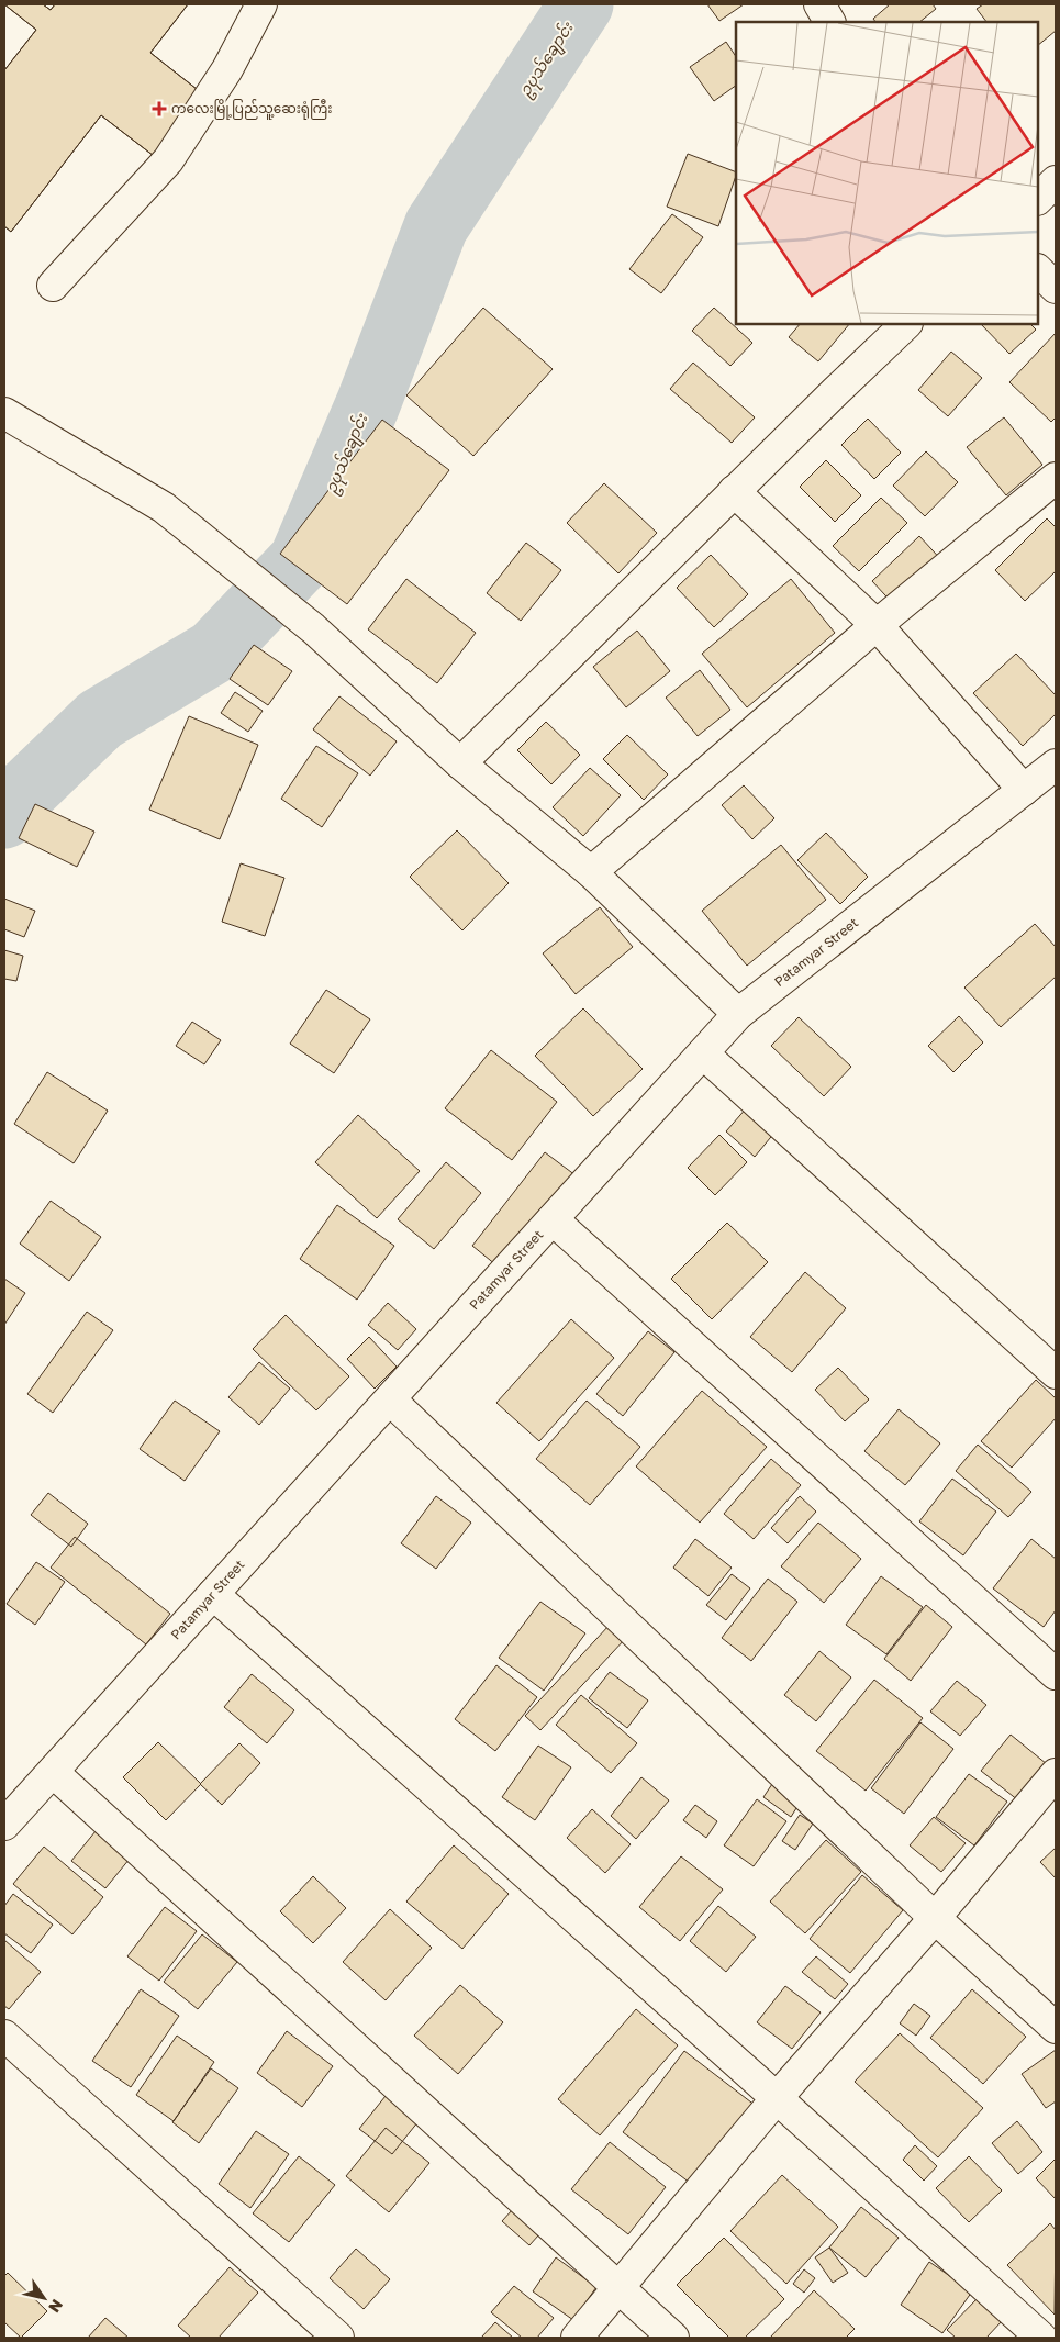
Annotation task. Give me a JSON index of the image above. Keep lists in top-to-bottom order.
{
  "streets": {
    "street": ["Patamyar Street"]
  },
  "water": ["ဥပုသ်ချောင်း"],
  "places": {
    "health": ["ကလေးမြို့ပြည်သူ့ဆေးရုံကြီး"]
  },
  "north": "bottom right"
}
